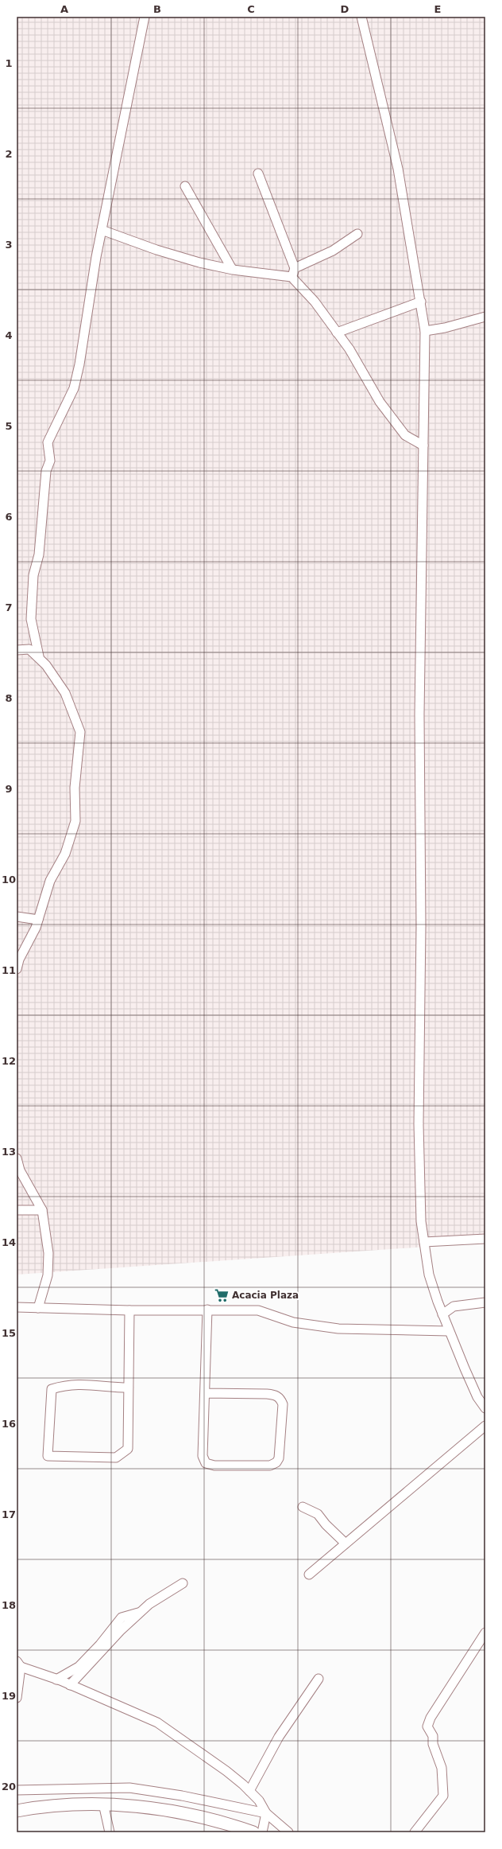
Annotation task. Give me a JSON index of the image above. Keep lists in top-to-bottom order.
{
  "places": {
    "supermarket": ["Acacia Plaza"]
  },
  "grid": {
    "columns": [
      "A",
      "B",
      "C",
      "D",
      "E"
    ],
    "rows": [
      "1",
      "2",
      "3",
      "4",
      "5",
      "6",
      "7",
      "8",
      "9",
      "10",
      "11",
      "12",
      "13",
      "14",
      "15",
      "16",
      "17",
      "18",
      "19",
      "20"
    ]
  }
}
